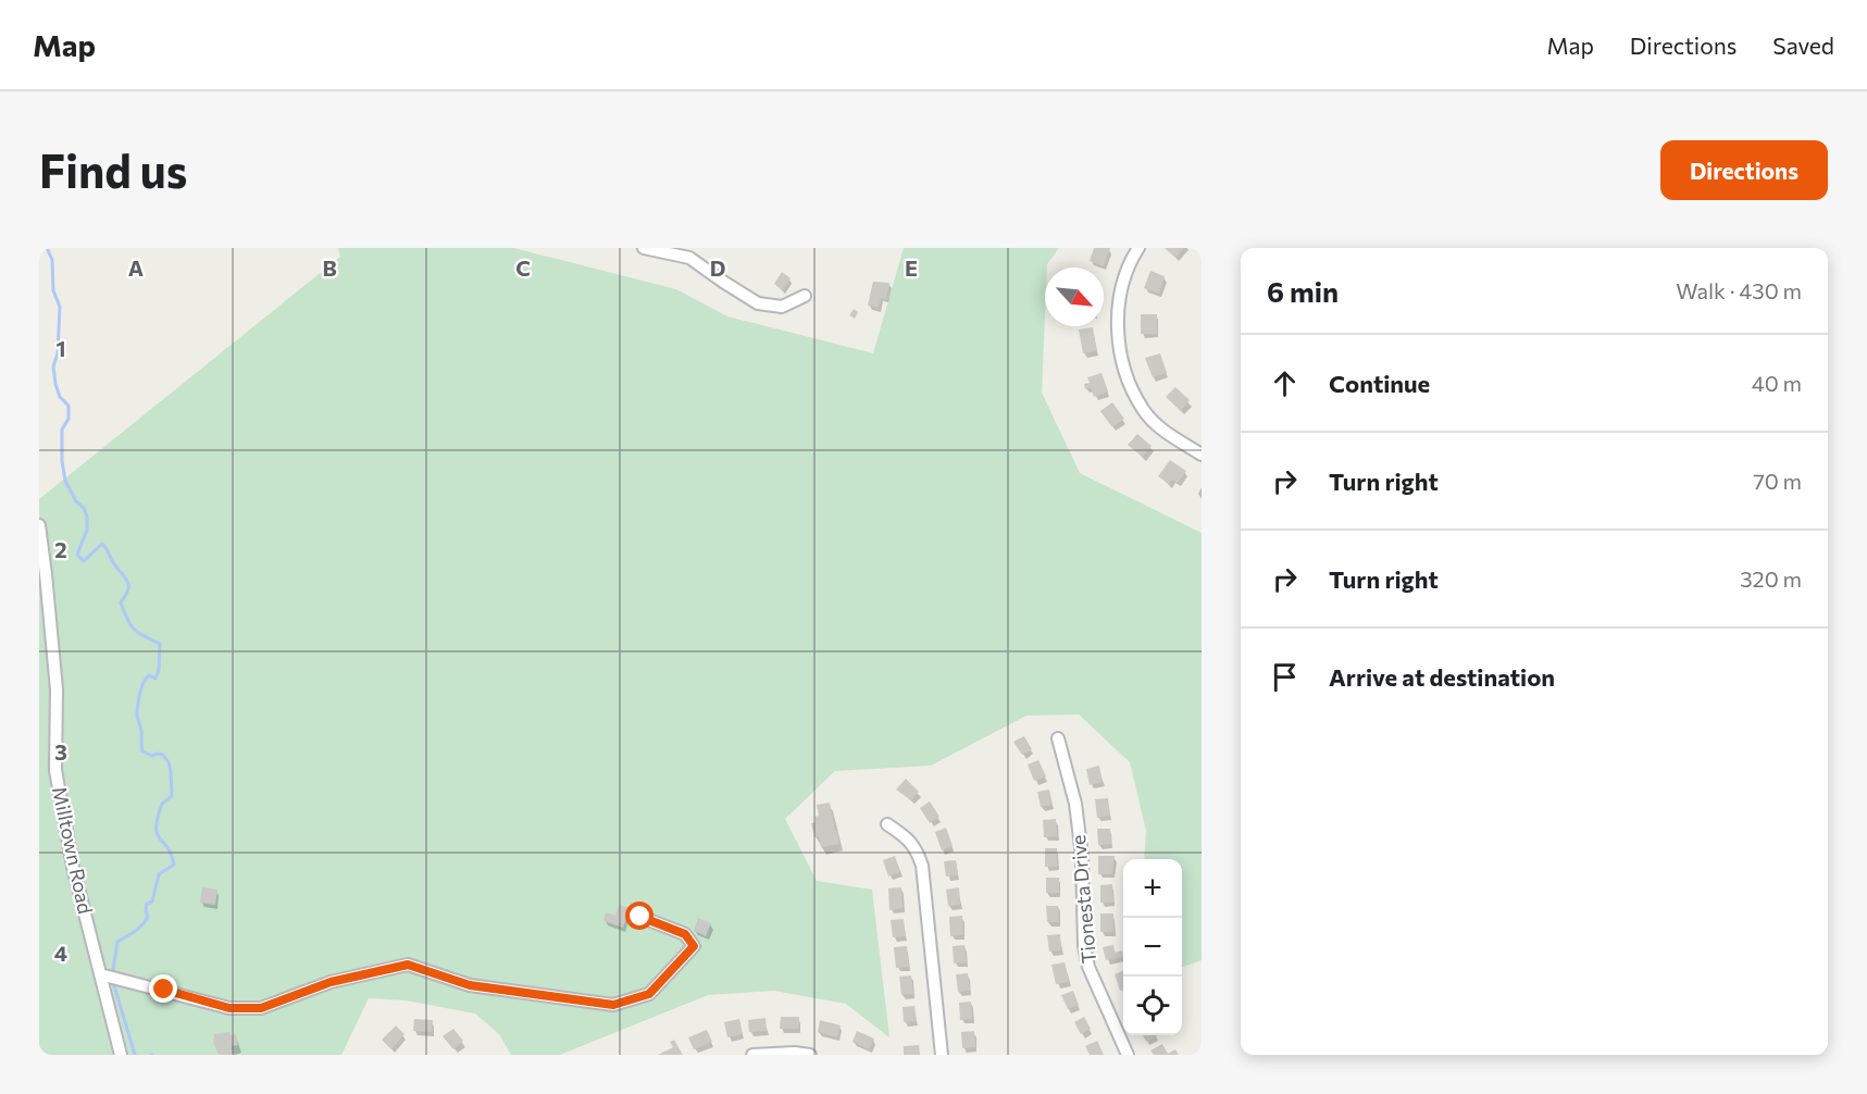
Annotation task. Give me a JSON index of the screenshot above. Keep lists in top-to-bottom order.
{
  "streets": {
    "street": ["Milltown Road", "Tionesta Drive"]
  },
  "north": "bottom right",
  "page": {
    "header": "Map",
    "nav": ["Map", "Directions", "Saved"],
    "buttons": "Directions",
    "title": "Find us",
    "heading": ["6 min", "Walk · 430 m"],
    "list": [
      ["Continue", "40 m"],
      ["Turn right", "70 m"],
      ["Turn right", "320 m"],
      "Arrive at destination"
    ],
    "map_buttons": ["+", "−"]
  },
  "grid": {
    "columns": [
      "A",
      "B",
      "C",
      "D",
      "E"
    ],
    "rows": [
      "1",
      "2",
      "3",
      "4"
    ]
  }
}
